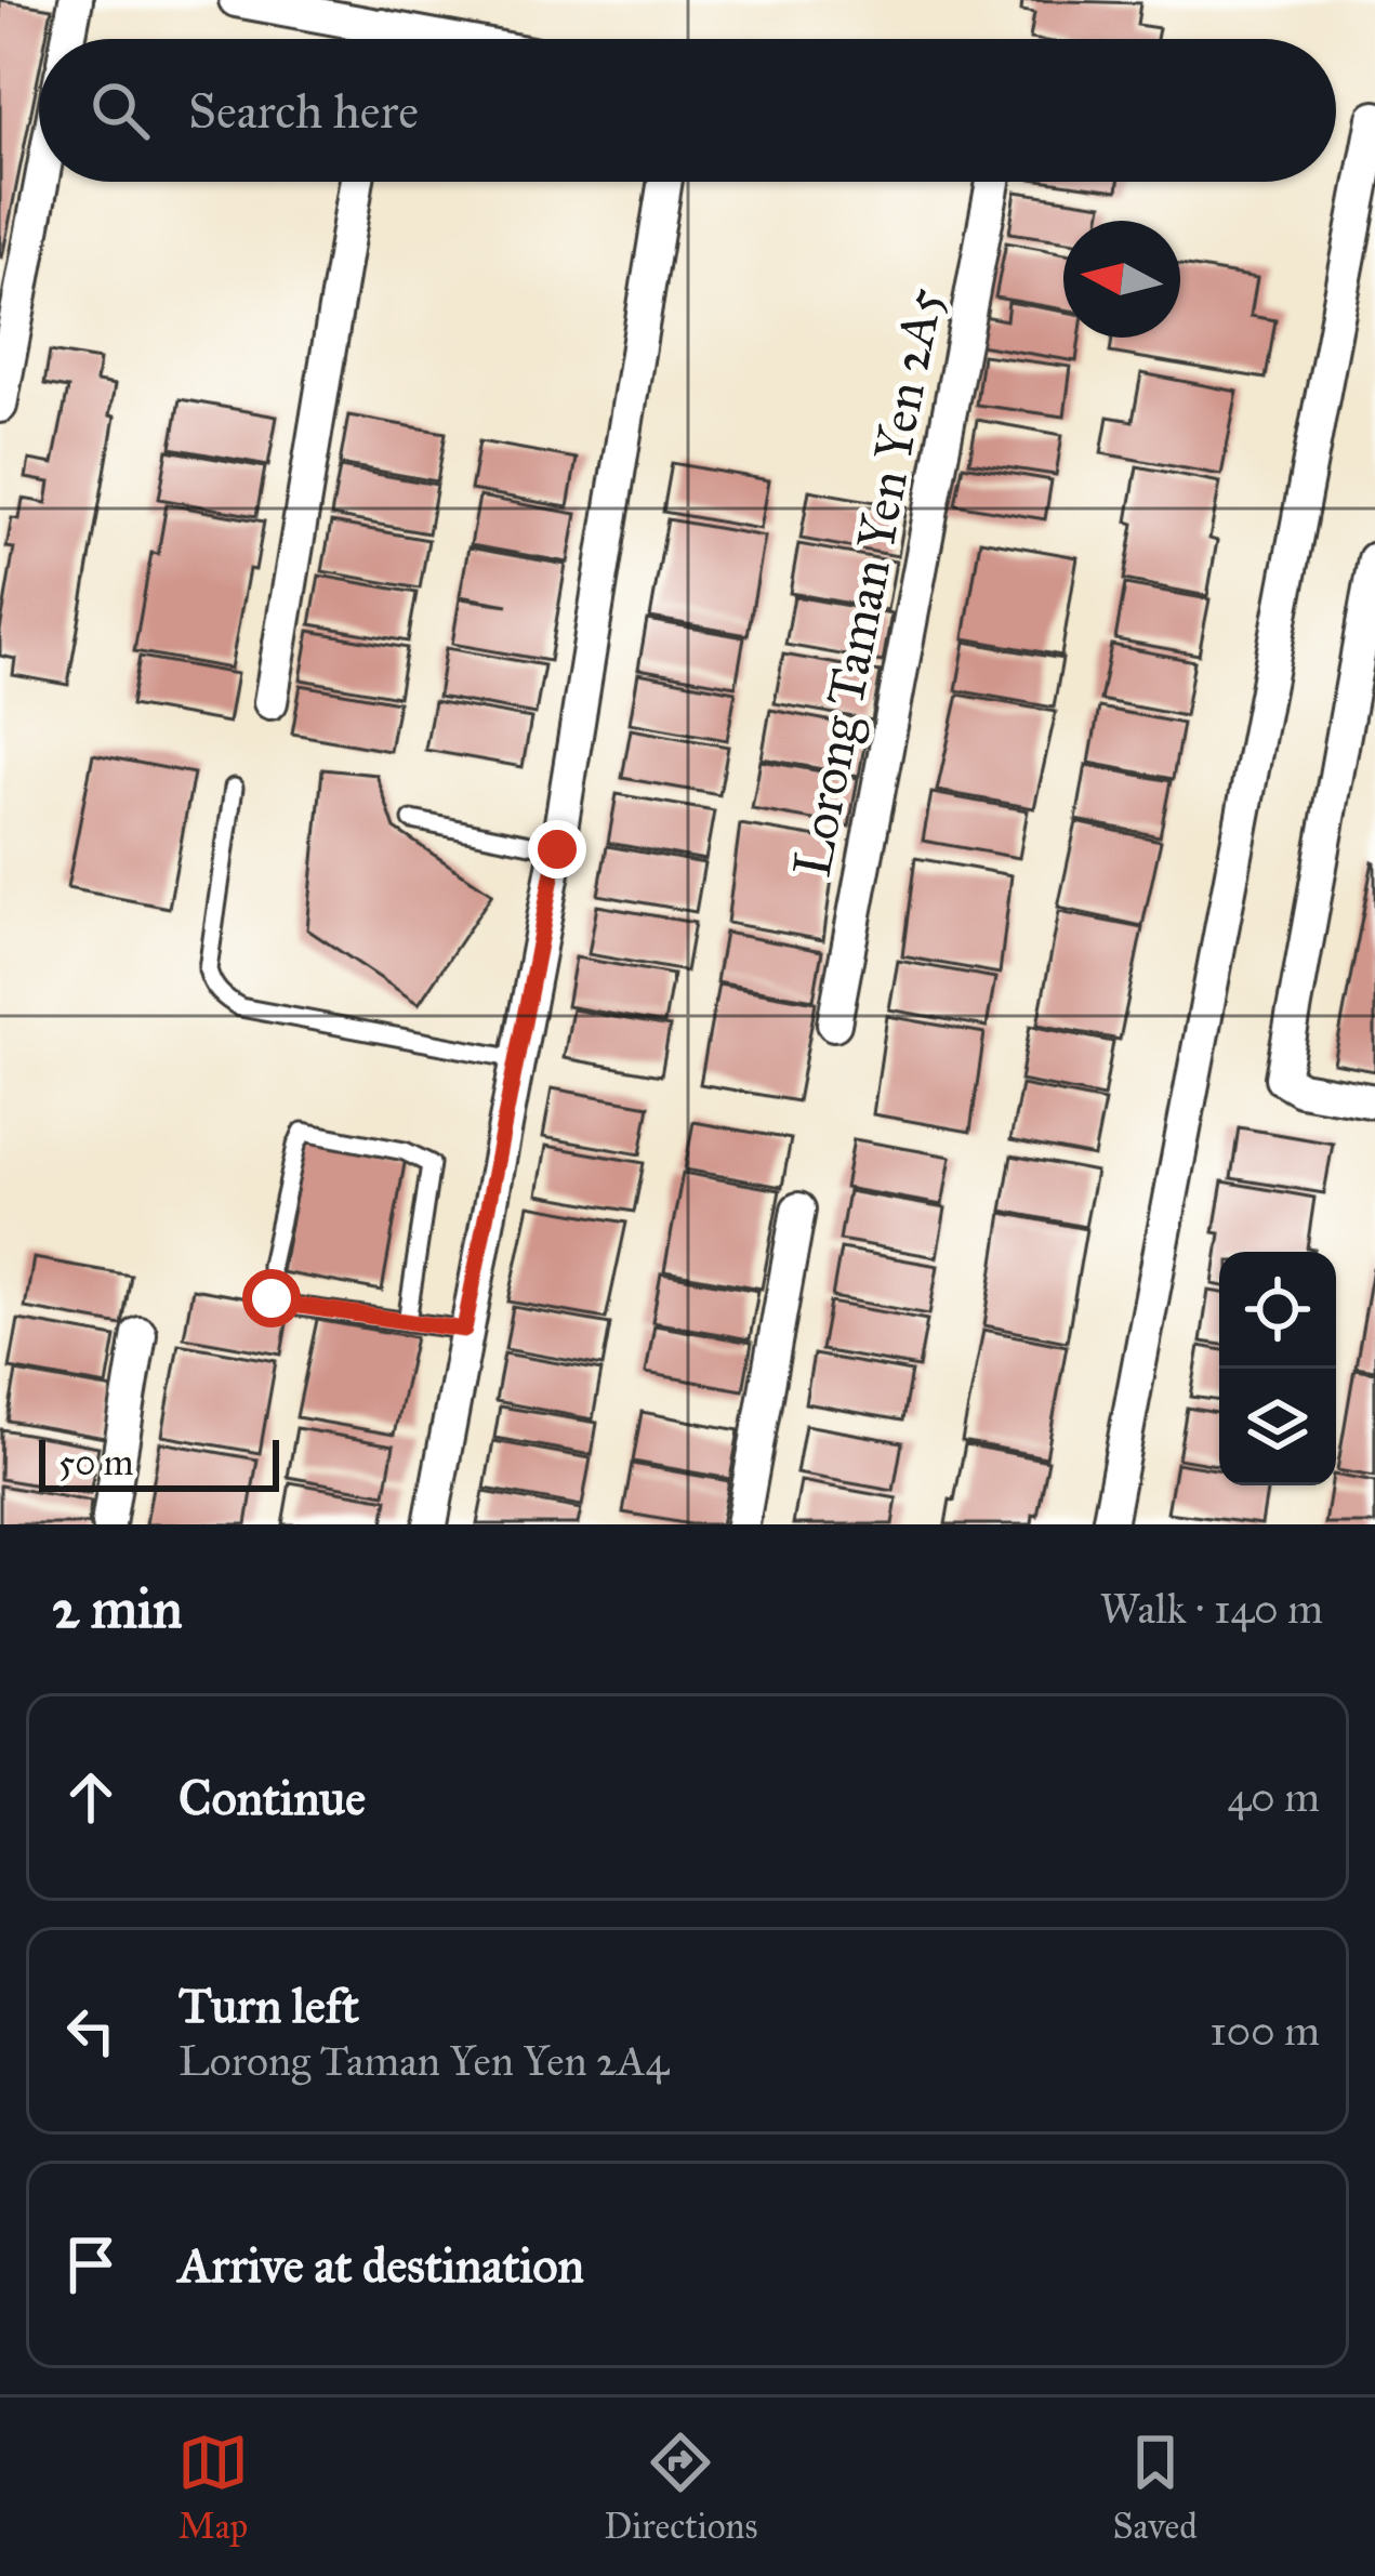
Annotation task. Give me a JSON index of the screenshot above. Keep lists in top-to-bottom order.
{
  "streets": {
    "street": ["Lorong Taman Yen Yen 2A5"]
  },
  "scale_bar": "50 m",
  "north": "left",
  "page": {
    "search": "Search here",
    "scale": "50 m",
    "heading": ["2 min", "Walk · 140 m"],
    "list": [
      ["Continue", "40 m"],
      ["Turn left", "Lorong Taman Yen Yen 2A4", "100 m"],
      "Arrive at destination"
    ],
    "nav": ["Map", "Directions", "Saved"]
  }
}
